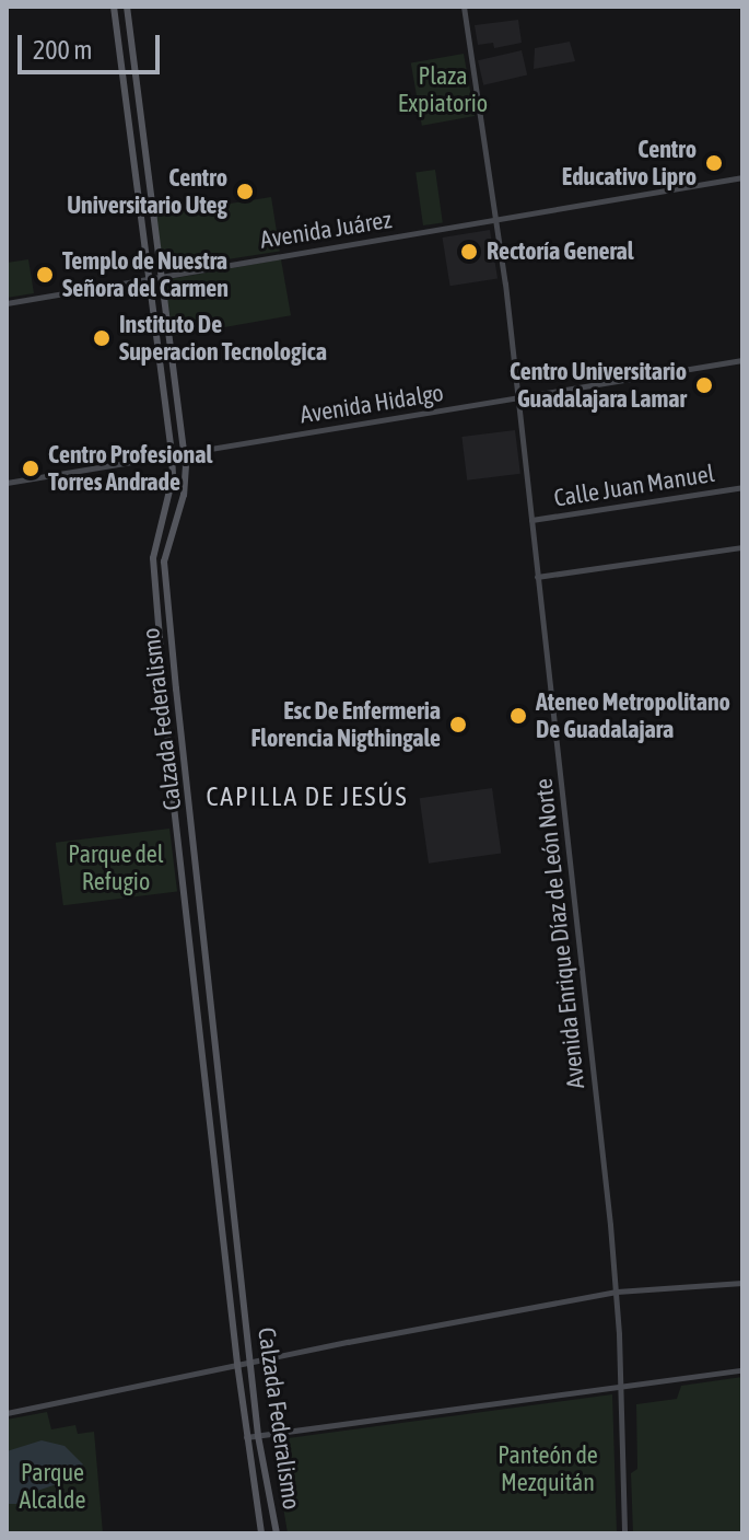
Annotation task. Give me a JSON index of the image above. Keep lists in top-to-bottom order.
{
  "streets": {
    "main road": [
      "Avenida Juárez",
      "Avenida Hidalgo",
      "Calle Juan Manuel",
      "Calzada Federalismo",
      "Avenida Enrique Díaz de León Norte"
    ]
  },
  "crossings": [
    ["Avenida Juárez", "Calzada Federalismo"],
    ["Avenida Juárez", "Avenida Enrique Díaz de León Norte"],
    ["Avenida Hidalgo", "Calzada Federalismo"],
    ["Avenida Hidalgo", "Avenida Enrique Díaz de León Norte"],
    ["Calle Juan Manuel", "Avenida Enrique Díaz de León Norte"]
  ],
  "districts": ["CAPILLA DE JESÚS"],
  "parks": [
    "Plaza Expiatorio",
    "Parque del Refugio",
    "Panteón de Mezquitán",
    "Parque Alcalde"
  ],
  "places": [
    "Centro Educativo Lipro",
    "Centro Universitario Uteg",
    "Rectoría General",
    "Templo de Nuestra Señora del Carmen",
    "Instituto De Superacion Tecnologica",
    "Centro Universitario Guadalajara Lamar",
    "Centro Profesional Torres Andrade",
    "Ateneo Metropolitano De Guadalajara",
    "Esc De Enfermeria Florencia Nigthingale"
  ],
  "scale_bar": "200 m"
}
